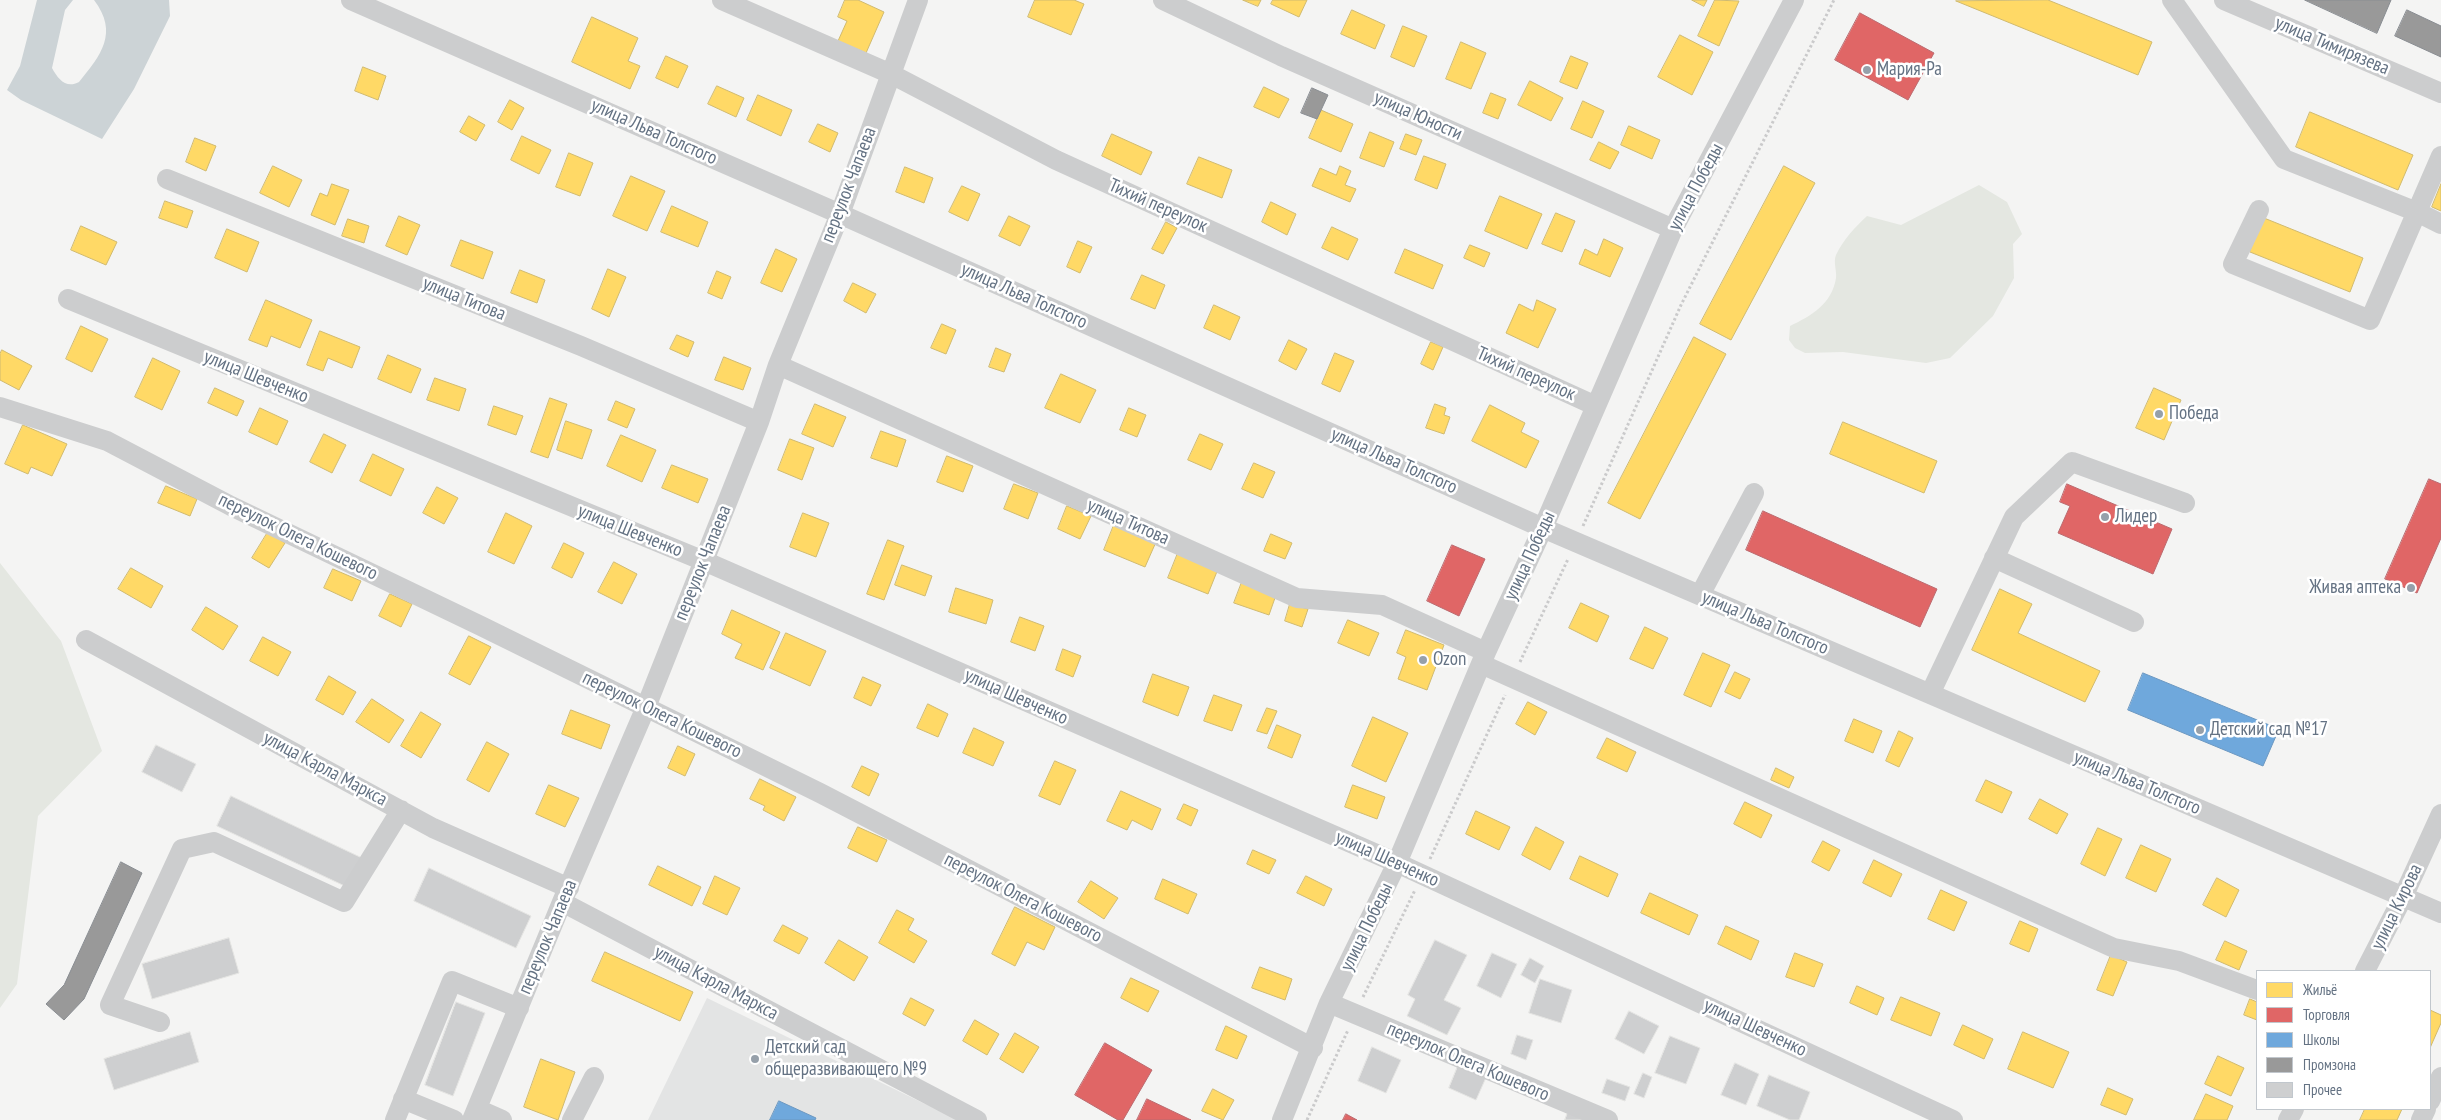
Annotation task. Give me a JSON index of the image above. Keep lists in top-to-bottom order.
{
  "streets": {
    "street": [
      "улица Тимирязева",
      "улица Юности",
      "улица Льва Толстого",
      "переулок Чапаева",
      "улица Победы",
      "Тихий переулок",
      "улица Титова",
      "улица Шевченко",
      "переулок Олега Кошевого",
      "улица Карла Маркса",
      "улица Кирова"
    ]
  },
  "crossings": [
    ["улица Юности", "улица Победы"],
    ["улица Льва Толстого", "переулок Чапаева"],
    ["улица Льва Толстого", "улица Победы"],
    ["улица Льва Толстого", "улица Кирова"],
    ["переулок Чапаева", "Тихий переулок"],
    ["переулок Чапаева", "улица Титова"],
    ["переулок Чапаева", "улица Шевченко"],
    ["переулок Чапаева", "переулок Олега Кошевого"],
    ["переулок Чапаева", "улица Карла Маркса"],
    ["улица Победы", "Тихий переулок"],
    ["улица Победы", "улица Титова"],
    ["улица Победы", "улица Шевченко"],
    ["улица Победы", "переулок Олега Кошевого"]
  ],
  "places": [
    "Мария-Ра",
    "Победа",
    "Лидер",
    "Живая аптека",
    "Ozon",
    "Детский сад №17",
    "Детский сад общеразвивающего №9"
  ],
  "legend": [
    "Жильё",
    "Торговля",
    "Школы",
    "Промзона",
    "Прочее"
  ]
}
